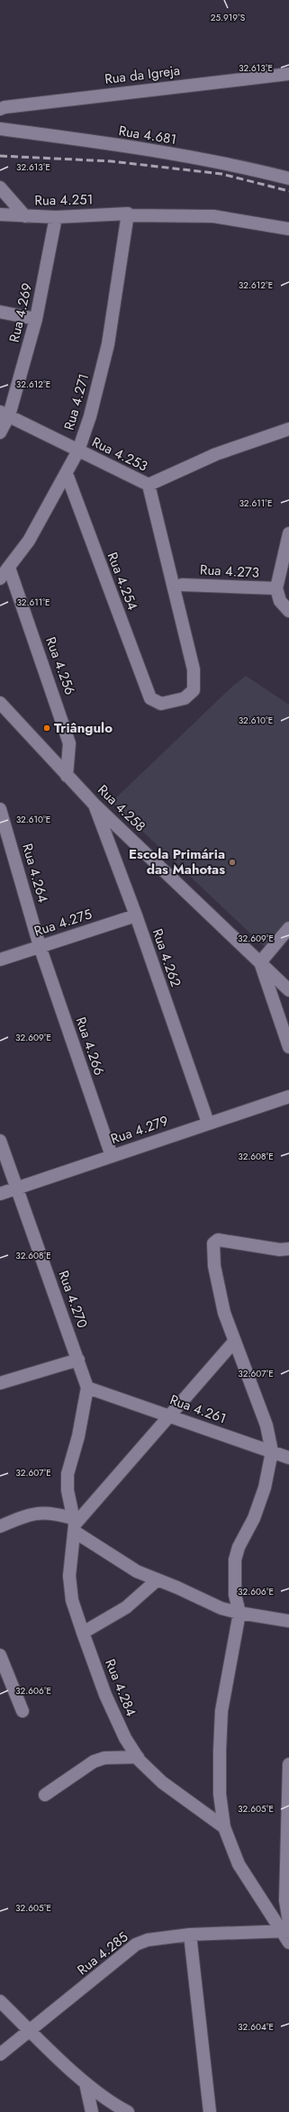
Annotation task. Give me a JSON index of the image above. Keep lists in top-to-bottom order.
{
  "streets": {
    "street": [
      "Rua da Igreja",
      "Rua 4.681",
      "Rua 4.251",
      "Rua 4.269",
      "Rua 4.271",
      "Rua 4.253",
      "Rua 4.273",
      "Rua 4.254",
      "Rua 4.256",
      "Rua 4.258",
      "Rua 4.264",
      "Rua 4.275",
      "Rua 4.262",
      "Rua 4.266",
      "Rua 4.279",
      "Rua 4.270",
      "Rua 4.261",
      "Rua 4.284",
      "Rua 4.285"
    ]
  },
  "crossings": [
    ["Rua 4.251", "Rua 4.269"],
    ["Rua 4.251", "Rua 4.271"],
    ["Rua 4.269", "Rua 4.253"],
    ["Rua 4.271", "Rua 4.253"],
    ["Rua 4.271", "Rua 4.254"],
    ["Rua 4.271", "Rua 4.256"],
    ["Rua 4.253", "Rua 4.254"],
    ["Rua 4.256", "Rua 4.258"],
    ["Rua 4.258", "Rua 4.262"],
    ["Rua 4.264", "Rua 4.275"],
    ["Rua 4.264", "Rua 4.266"],
    ["Rua 4.275", "Rua 4.262"],
    ["Rua 4.275", "Rua 4.266"],
    ["Rua 4.262", "Rua 4.279"],
    ["Rua 4.266", "Rua 4.279"],
    ["Rua 4.279", "Rua 4.270"],
    ["Rua 4.270", "Rua 4.261"],
    ["Rua 4.270", "Rua 4.284"],
    ["Rua 4.261", "Rua 4.284"]
  ],
  "places": ["Triângulo", "Escola Primária das Mahotas"],
  "coordinates": [
    "25.919°S",
    "32.613°E",
    "32.612°E",
    "32.611°E",
    "32.610°E",
    "32.609°E",
    "32.608°E",
    "32.607°E",
    "32.606°E",
    "32.605°E",
    "32.604°E"
  ]
}
